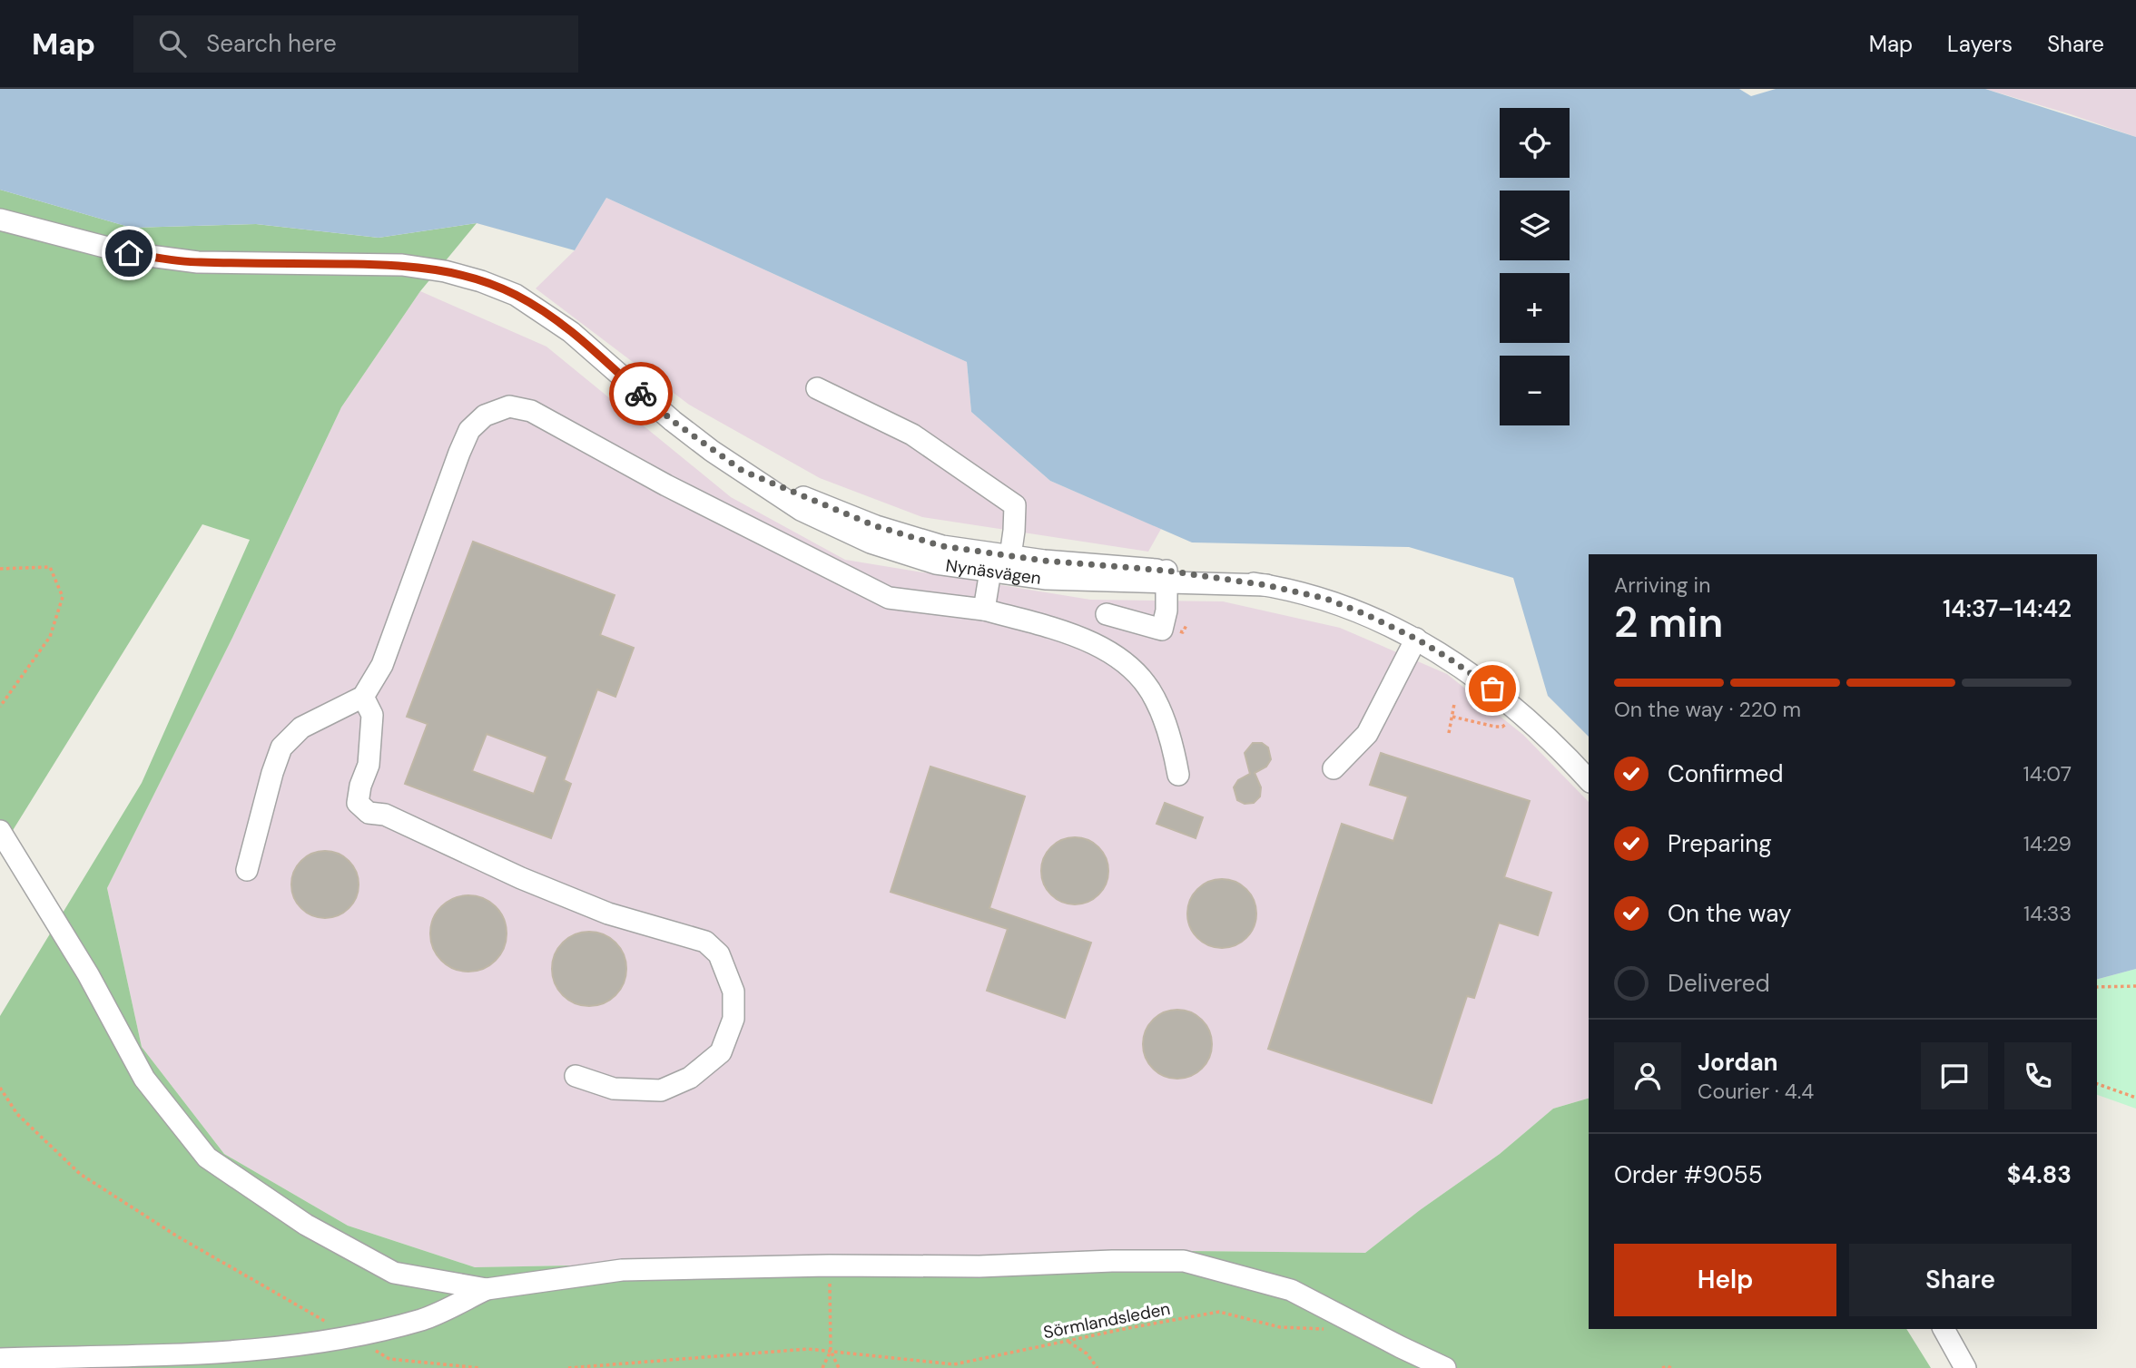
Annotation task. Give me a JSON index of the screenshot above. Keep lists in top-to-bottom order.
{
  "streets": {
    "street": ["Nynäsvägen"],
    "path": ["Sörmlandsleden"]
  },
  "page": {
    "header": "Map",
    "search": "Search here",
    "nav": ["Map", "Layers", "Share"],
    "map_buttons": ["+", "−"],
    "heading": ["2 min", "Arriving in", "14:37–14:42"],
    "panel": [
      "Jordan",
      "Courier · 4.4",
      "Order #9055",
      "$4.83"
    ],
    "bar": "On the way · 220 m",
    "list": [
      ["Confirmed", "14:07"],
      ["Preparing", "14:29"],
      ["On the way", "14:33"],
      "Delivered"
    ],
    "buttons": ["Help", "Share"]
  }
}
